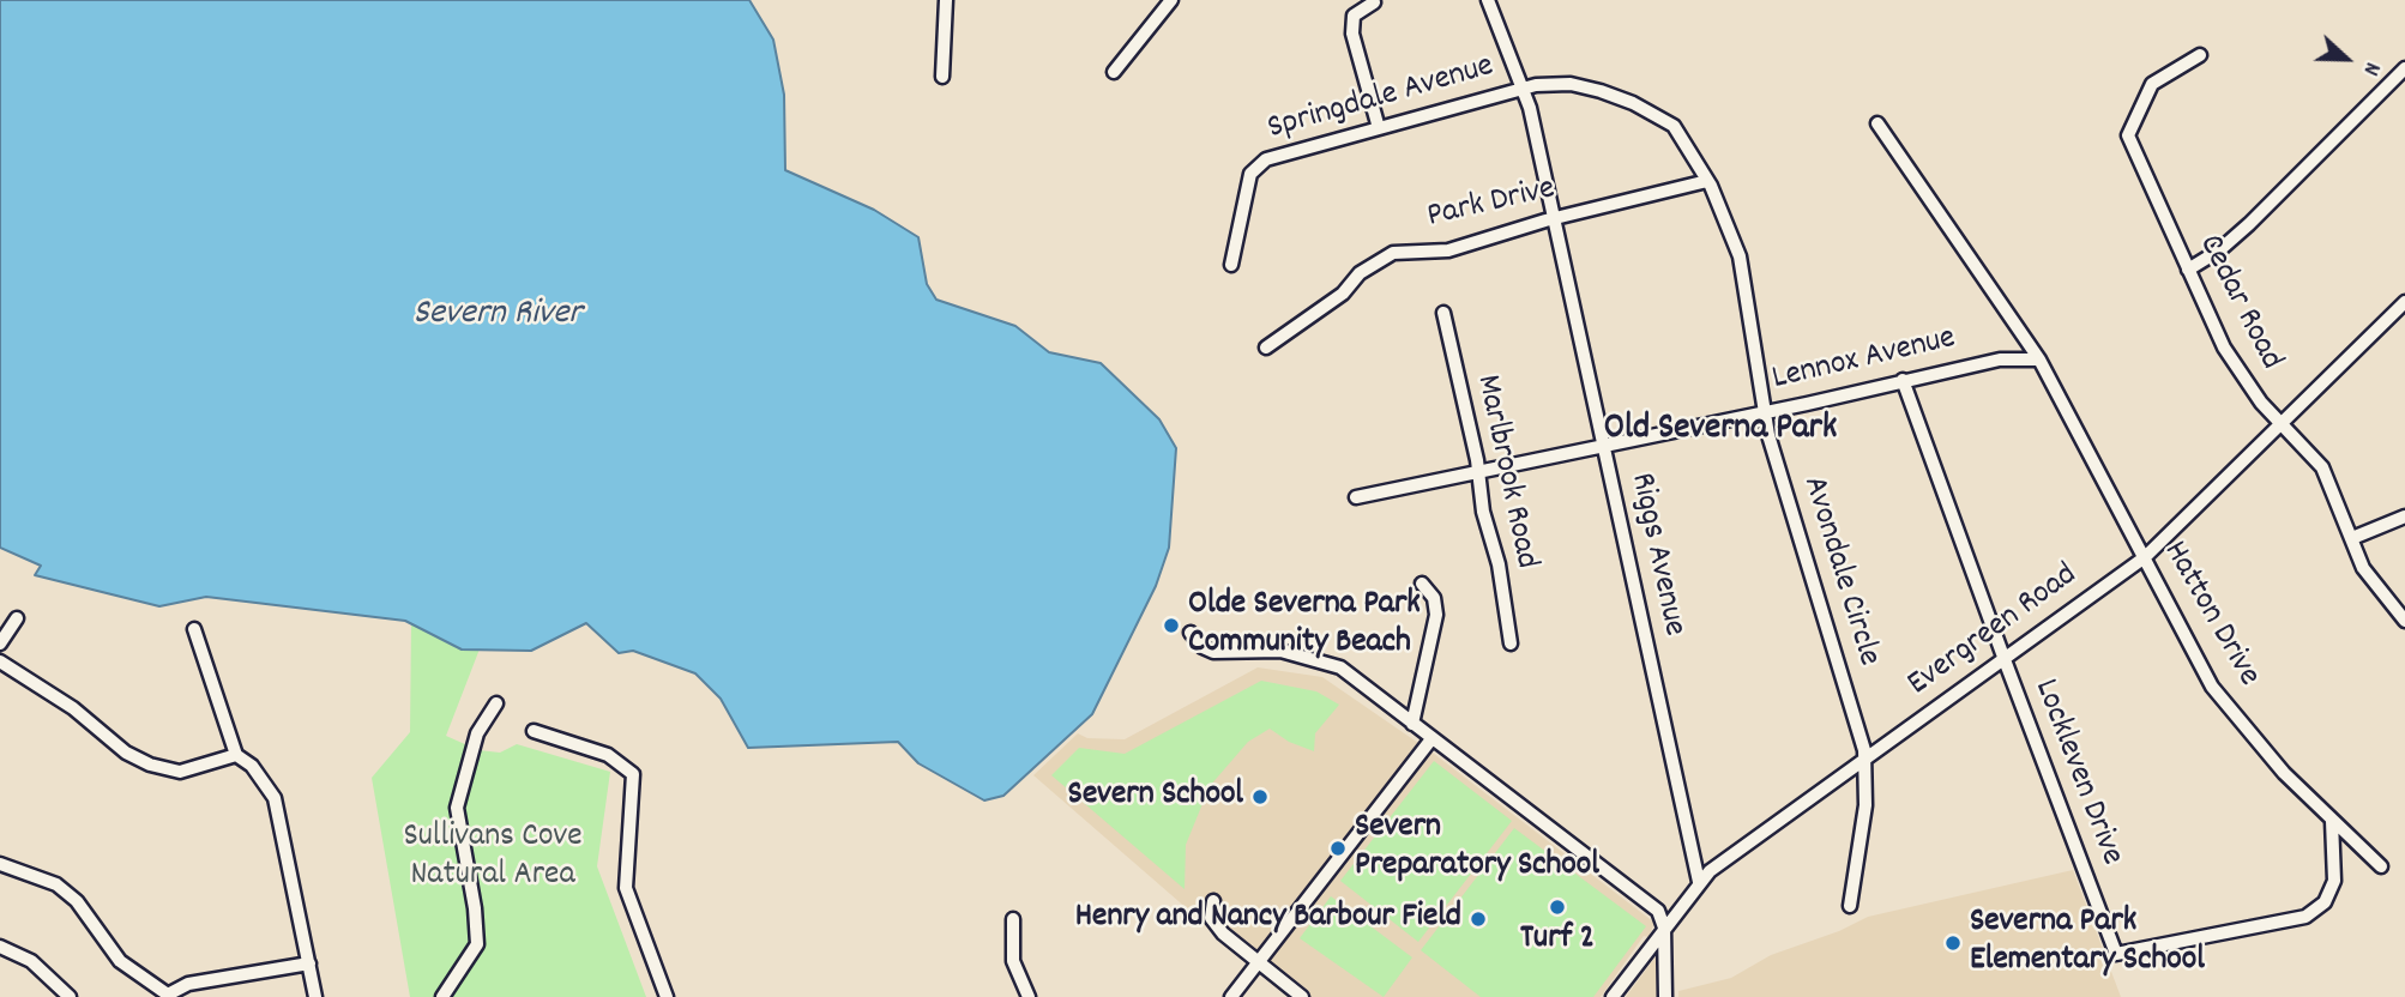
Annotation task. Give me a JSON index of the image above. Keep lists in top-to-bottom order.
{
  "streets": {
    "street": [
      "Springdale Avenue",
      "Park Drive",
      "Cedar Road",
      "Lennox Avenue",
      "Marlbrook Road",
      "Riggs Avenue",
      "Avondale Circle",
      "Hatton Drive",
      "Evergreen Road",
      "Lockleven Drive"
    ]
  },
  "crossings": [
    ["Springdale Avenue", "Riggs Avenue"],
    ["Springdale Avenue", "Avondale Circle"],
    ["Park Drive", "Riggs Avenue"],
    ["Park Drive", "Avondale Circle"],
    ["Cedar Road", "Evergreen Road"],
    ["Lennox Avenue", "Marlbrook Road"],
    ["Lennox Avenue", "Riggs Avenue"],
    ["Lennox Avenue", "Avondale Circle"],
    ["Lennox Avenue", "Hatton Drive"],
    ["Lennox Avenue", "Lockleven Drive"],
    ["Riggs Avenue", "Avondale Circle"],
    ["Riggs Avenue", "Evergreen Road"],
    ["Avondale Circle", "Evergreen Road"],
    ["Hatton Drive", "Evergreen Road"],
    ["Hatton Drive", "Lockleven Drive"],
    ["Evergreen Road", "Lockleven Drive"]
  ],
  "districts": ["Old Severna Park"],
  "water": ["Severn River"],
  "parks": ["Sullivans Cove Natural Area"],
  "places": [
    "Olde Severna Park Community Beach",
    "Severn School",
    "Severn Preparatory School",
    "Turf 2",
    "Henry and Nancy Barbour Field",
    "Severna Park Elementary School"
  ],
  "north": "right"
}
